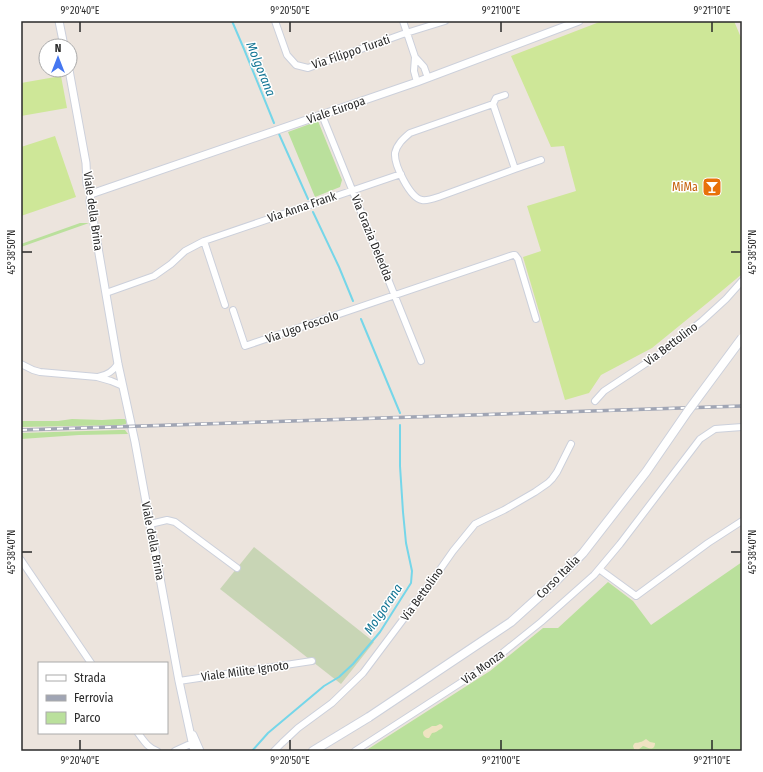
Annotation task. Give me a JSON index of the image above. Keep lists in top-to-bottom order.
{
  "streets": {
    "main road": ["Corso Italia"],
    "street": [
      "Via Filippo Turati",
      "Viale Europa",
      "Via Anna Frank",
      "Viale della Brina",
      "Via Grazia Deledda",
      "Via Ugo Foscolo",
      "Via Bettolino",
      "Via Monza",
      "Viale Milite Ignoto"
    ]
  },
  "crossings": [
    ["Viale Europa", "Viale della Brina"],
    ["Viale Europa", "Via Grazia Deledda"],
    ["Via Anna Frank", "Viale della Brina"],
    ["Via Anna Frank", "Via Grazia Deledda"],
    ["Viale della Brina", "Viale Milite Ignoto"],
    ["Via Grazia Deledda", "Via Ugo Foscolo"]
  ],
  "water": ["Molgorana"],
  "places": {
    "bar": ["MiMa"]
  },
  "legend": ["Strada", "Ferrovia", "Parco"],
  "north": "top",
  "coordinates": [
    "9°20'40\"E",
    "9°20'50\"E",
    "9°21'00\"E",
    "9°21'10\"E",
    "45°38'50\"N",
    "45°38'40\"N"
  ]
}
